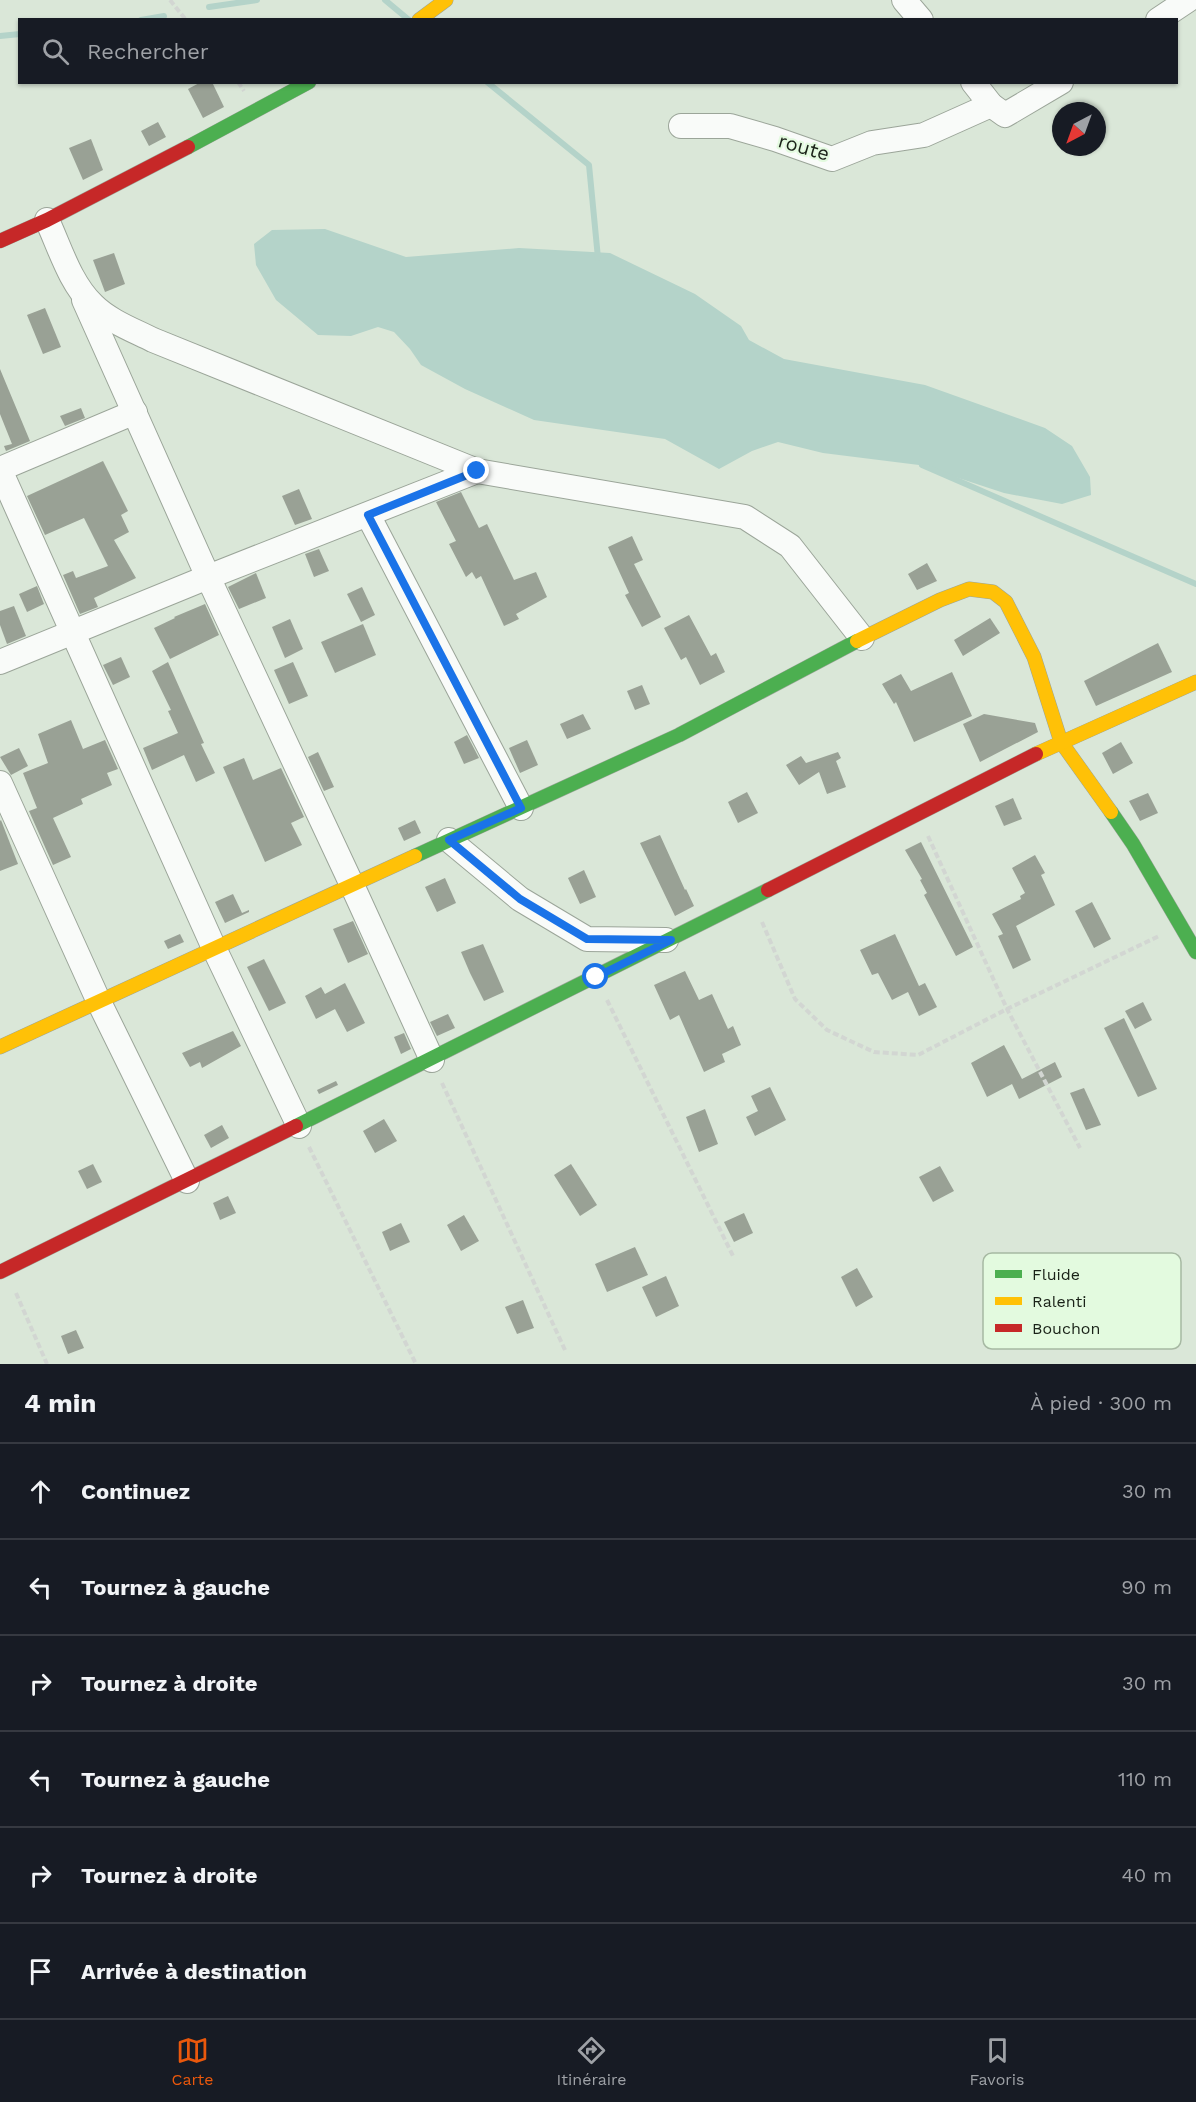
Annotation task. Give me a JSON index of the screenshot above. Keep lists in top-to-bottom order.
{
  "streets": {
    "street": ["route"]
  },
  "legend": ["Fluide", "Ralenti", "Bouchon"],
  "north": "bottom left",
  "page": {
    "search": "Rechercher",
    "heading": ["4 min", "À pied · 300 m"],
    "list": [
      ["Continuez", "30 m"],
      ["Tournez à gauche", "90 m"],
      ["Tournez à droite", "30 m"],
      ["Tournez à gauche", "110 m"],
      ["Tournez à droite", "40 m"],
      "Arrivée à destination"
    ],
    "nav": ["Carte", "Itinéraire", "Favoris"]
  }
}
